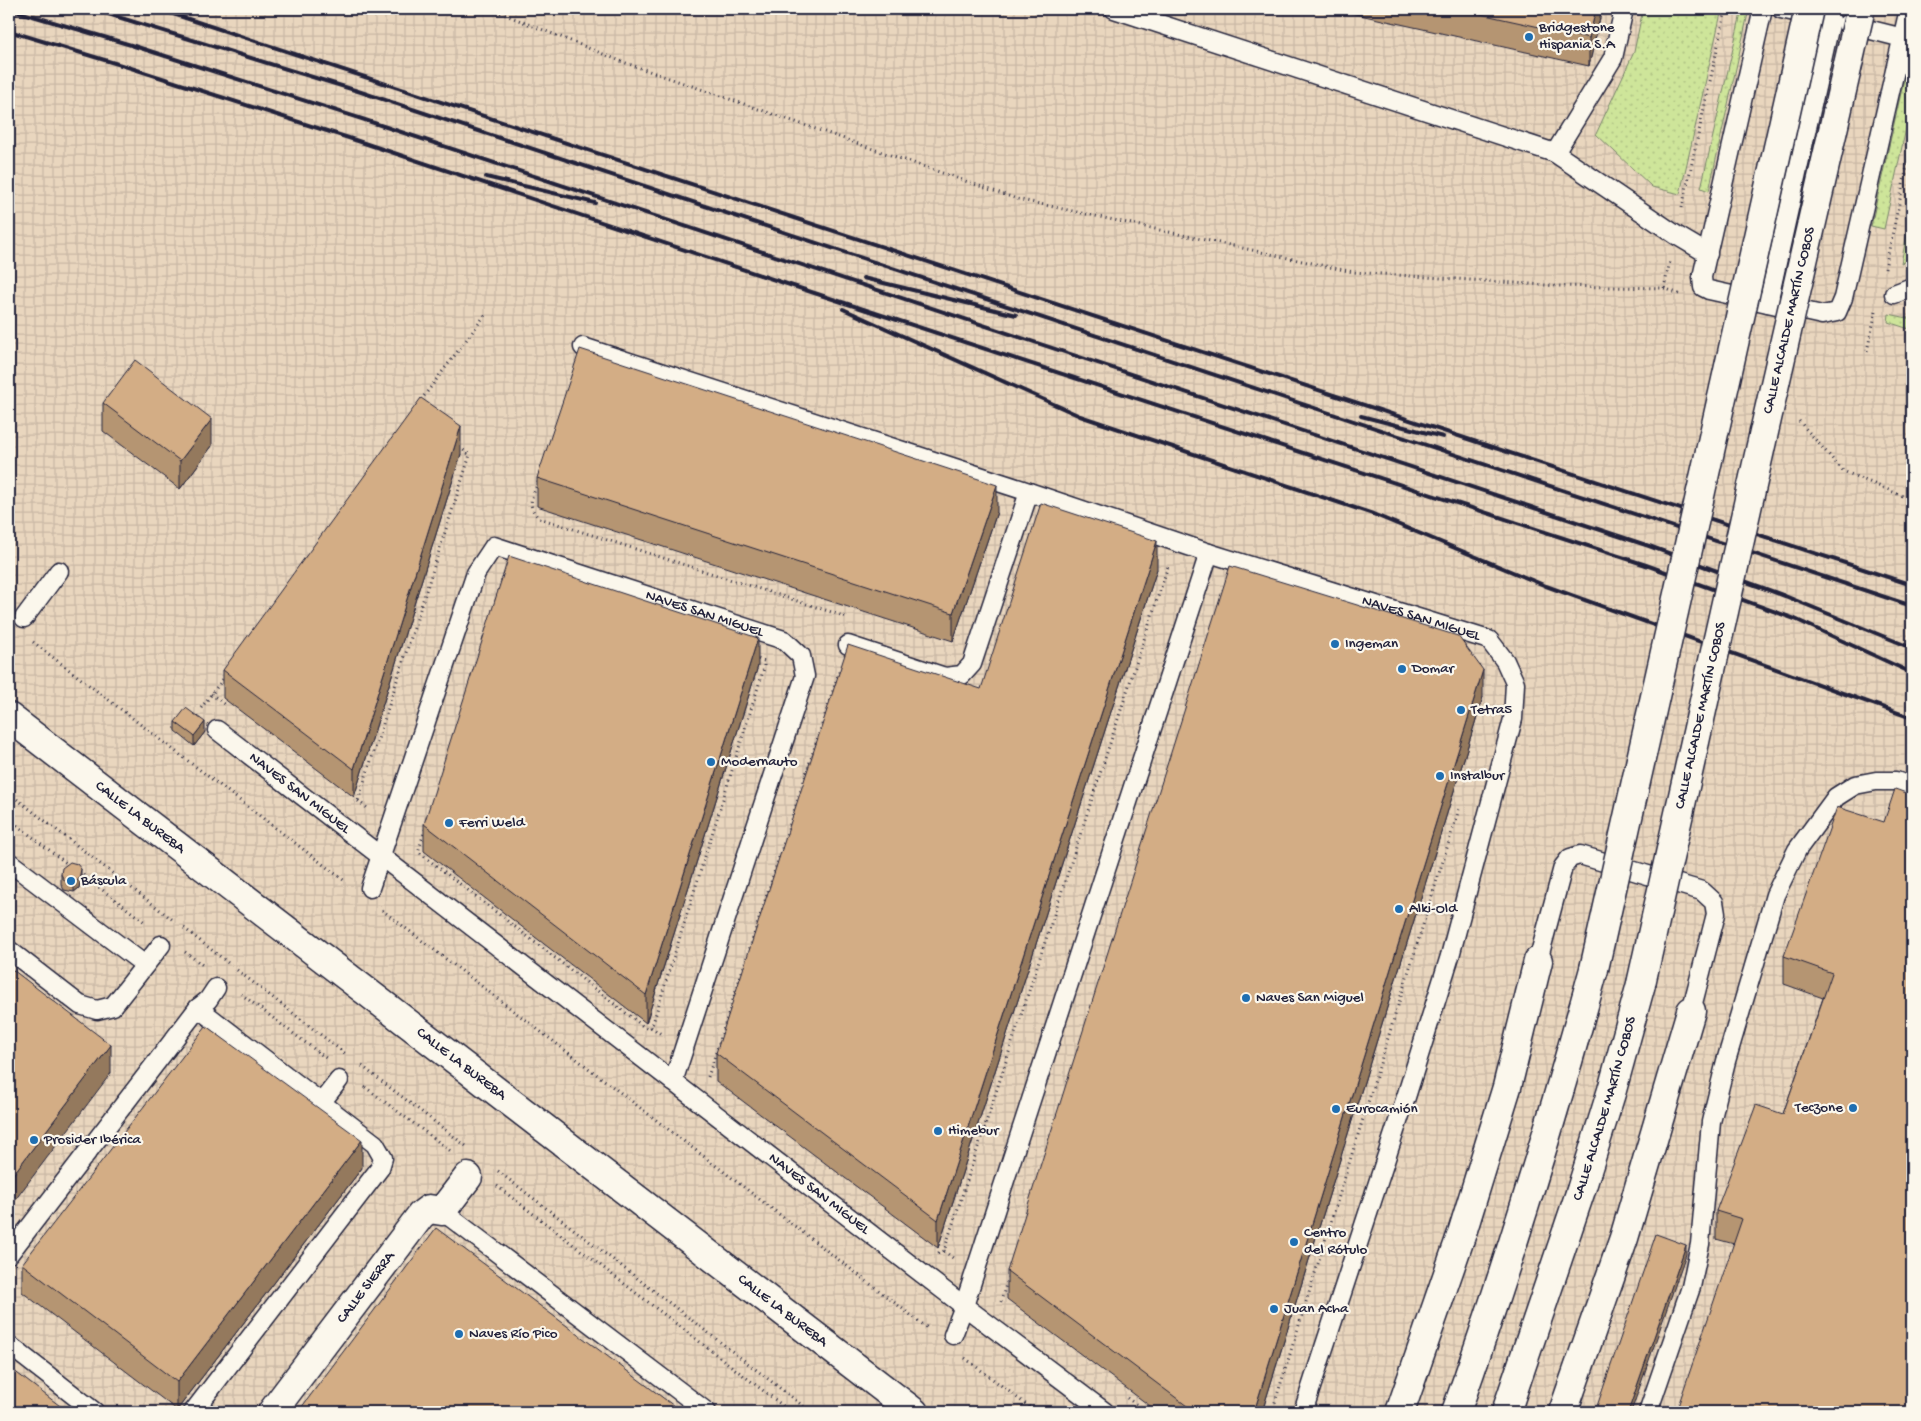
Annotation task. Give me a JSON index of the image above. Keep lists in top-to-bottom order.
{
  "streets": {
    "main road": ["CALLE ALCALDE MARTÍN COBOS", "CALLE LA BUREBA", "CALLE SIERRA"],
    "lane": ["NAVES SAN MIGUEL"]
  },
  "places": [
    "Bridgestone Hispania S.A",
    "Ingeman",
    "Domar",
    "Tetra5",
    "Modernauto",
    "Instalbur",
    "Ferri Weld",
    "Báscula",
    "Alki-Old",
    "Naves San Miguel",
    "Teczone",
    "Eurocamión",
    "Himebur",
    "Prosider Ibérica",
    "Centro del Rótulo",
    "Juan Acha",
    "Naves Río Pico"
  ]
}
